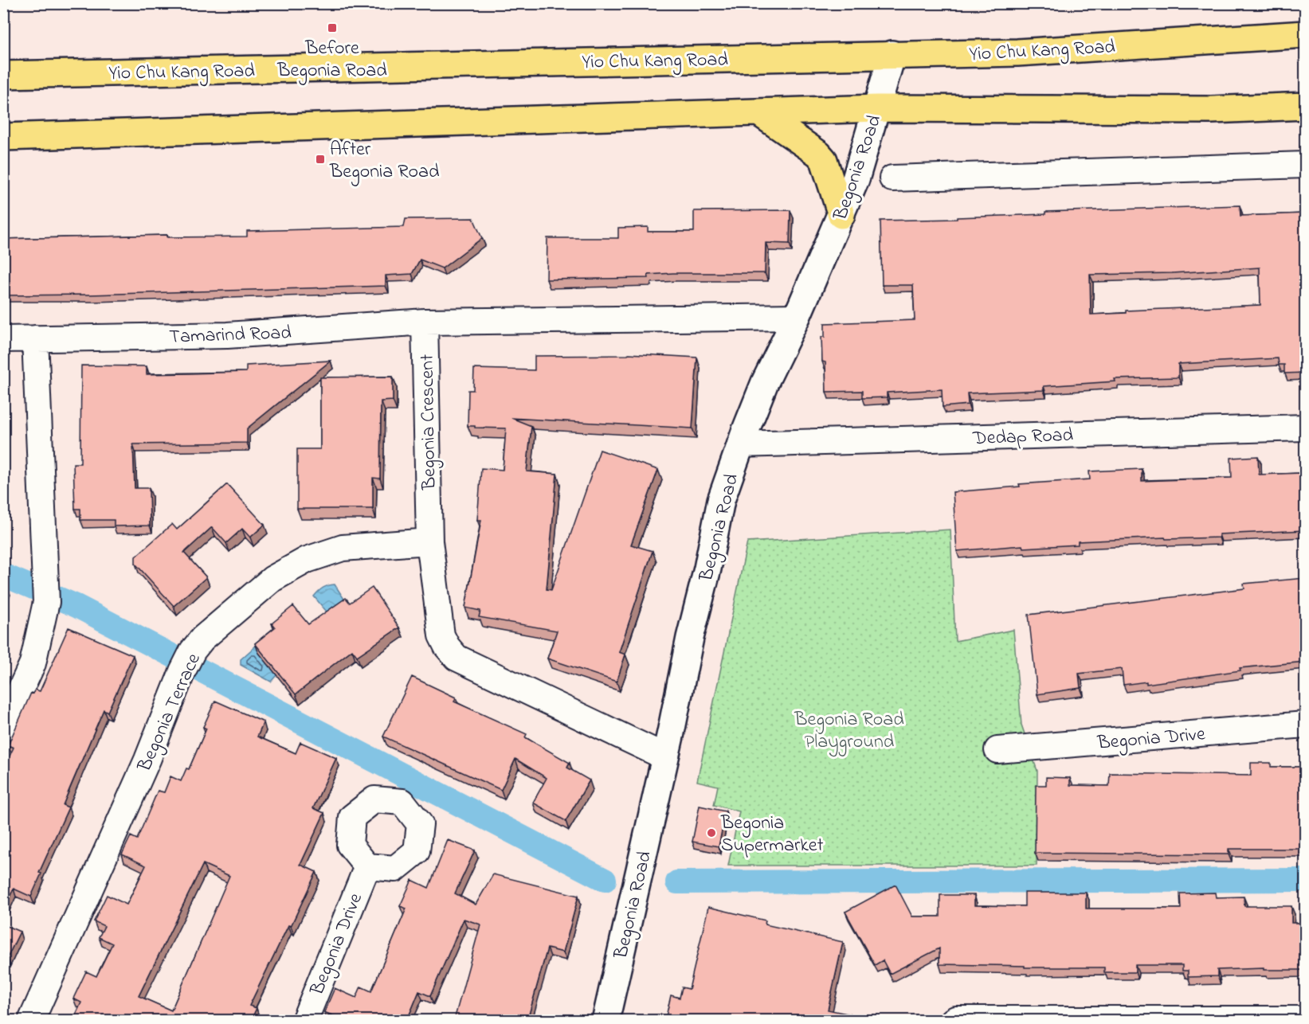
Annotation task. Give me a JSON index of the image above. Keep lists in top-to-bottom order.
{
  "streets": {
    "main road": ["Yio Chu Kang Road"],
    "street": [
      "Begonia Road",
      "Tamarind Road",
      "Begonia Crescent",
      "Dedap Road",
      "Begonia Terrace",
      "Begonia Drive"
    ]
  },
  "crossings": [
    ["Yio Chu Kang Road", "Begonia Road"],
    ["Begonia Road", "Begonia Crescent"],
    ["Begonia Road", "Dedap Road"],
    ["Tamarind Road", "Begonia Crescent"],
    ["Begonia Crescent", "Begonia Terrace"]
  ],
  "parks": ["Begonia Road Playground"],
  "places": {
    "transit": ["Before Begonia Road", "After Begonia Road"],
    "other": ["Begonia Supermarket"]
  }
}
